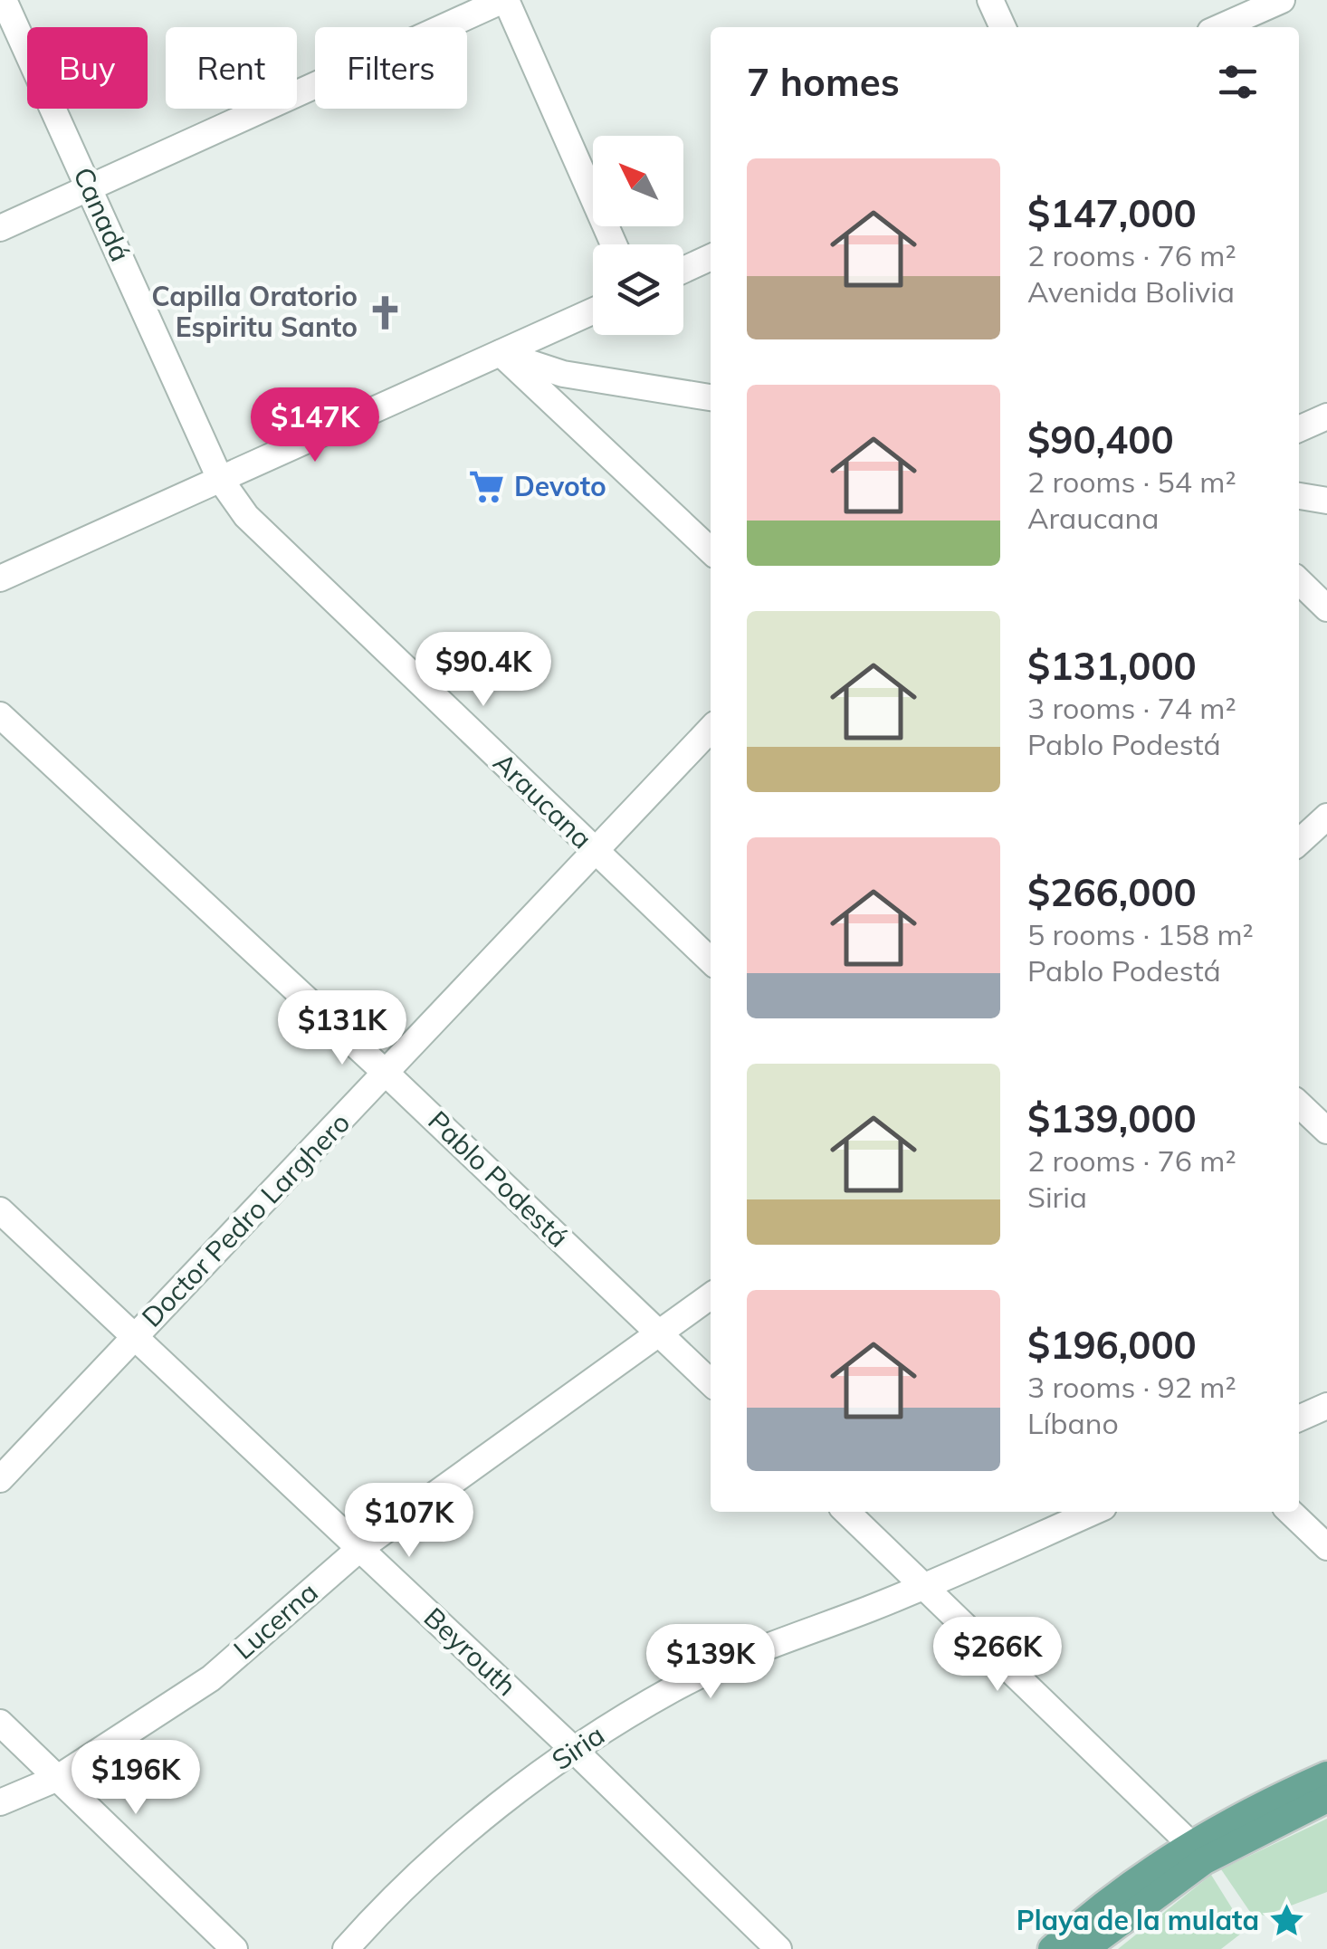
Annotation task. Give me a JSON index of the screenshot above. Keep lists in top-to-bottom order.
{
  "streets": {
    "street": [
      "Canadá",
      "Araucana",
      "Pablo Podestá",
      "Doctor Pedro Larghero",
      "Lucerna",
      "Beyrouth",
      "Siria"
    ]
  },
  "crossings": [
    ["Canadá", "Araucana"],
    ["Araucana", "Doctor Pedro Larghero"],
    ["Pablo Podestá", "Doctor Pedro Larghero"],
    ["Pablo Podestá", "Lucerna"],
    ["Doctor Pedro Larghero", "Beyrouth"],
    ["Lucerna", "Beyrouth"],
    ["Beyrouth", "Siria"]
  ],
  "places": {
    "church": ["Capilla Oratorio Espiritu Santo"],
    "supermarket": ["Devoto"],
    "place": ["Playa de la mulata"]
  },
  "north": "top left",
  "page": {
    "chip": ["Buy", "Rent", "Filters"],
    "heading": "7 homes",
    "list": [
      {
        "name": "$147,000",
        "note": "2 rooms · 76 m² · Avenida Bolivia"
      },
      {
        "name": "$90,400",
        "note": "2 rooms · 54 m² · Araucana"
      },
      {
        "name": "$131,000",
        "note": "3 rooms · 74 m² · Pablo Podestá"
      },
      {
        "name": "$266,000",
        "note": "5 rooms · 158 m² · Pablo Podestá"
      },
      {
        "name": "$139,000",
        "note": "2 rooms · 76 m² · Siria"
      },
      {
        "name": "$196,000",
        "note": "3 rooms · 92 m² · Líbano"
      }
    ],
    "price": [
      "$147K",
      "$90.4K",
      "$131K",
      "$107K",
      "$266K",
      "$139K",
      "$196K"
    ]
  }
}
